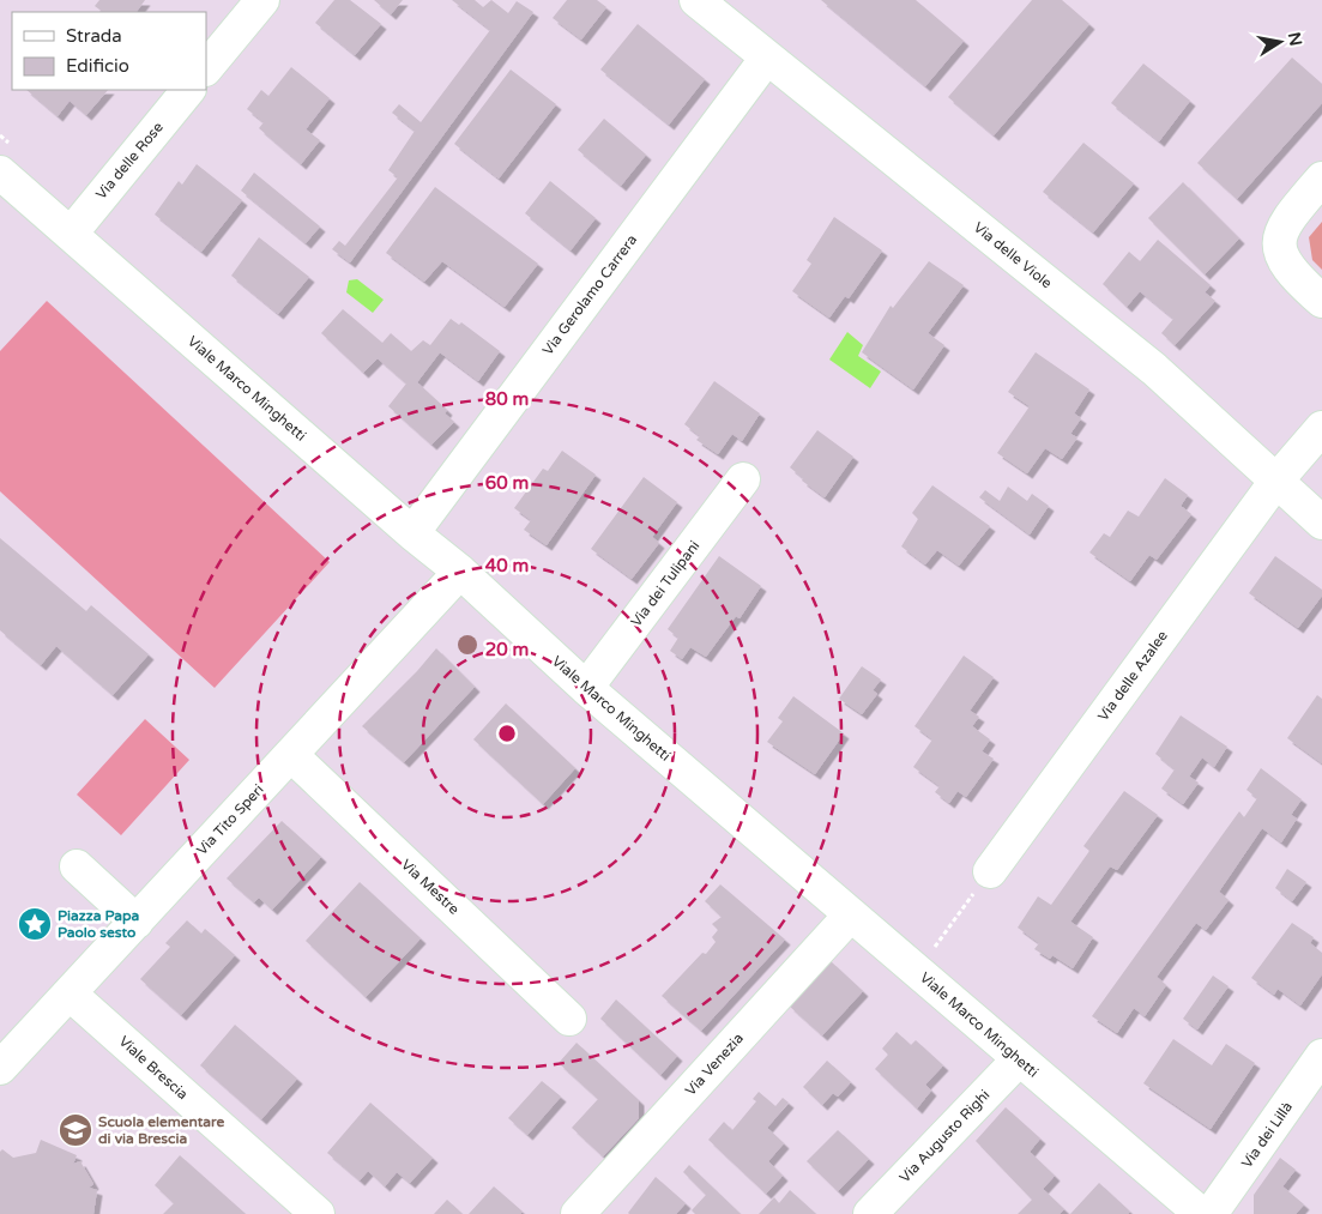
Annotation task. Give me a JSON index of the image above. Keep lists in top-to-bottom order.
{
  "streets": {
    "street": [
      "Via delle Rose",
      "Via delle Viole",
      "Via Gerolamo Carrera",
      "Viale Marco Minghetti",
      "Via dei Tulipani",
      "Via delle Azalee",
      "Via Tito Speri",
      "Via Mestre",
      "Via Venezia",
      "Viale Brescia",
      "Via dei Lillà",
      "Via Augusto Righi"
    ]
  },
  "crossings": [
    ["Via delle Rose", "Viale Marco Minghetti"],
    ["Via delle Viole", "Via Gerolamo Carrera"],
    ["Via delle Viole", "Via delle Azalee"],
    ["Via Gerolamo Carrera", "Viale Marco Minghetti"],
    ["Viale Marco Minghetti", "Via dei Tulipani"],
    ["Viale Marco Minghetti", "Via Tito Speri"],
    ["Viale Marco Minghetti", "Via Venezia"],
    ["Viale Marco Minghetti", "Via dei Lillà"],
    ["Viale Marco Minghetti", "Via Augusto Righi"],
    ["Via Tito Speri", "Via Mestre"],
    ["Via Tito Speri", "Viale Brescia"]
  ],
  "places": {
    "place": ["Piazza Papa Paolo sesto"],
    "school or university": ["Scuola elementare di via Brescia"]
  },
  "legend": ["Strada", "Edificio"],
  "north": "right",
  "rings": [
    "80 m",
    "60 m",
    "40 m",
    "20 m"
  ]
}
